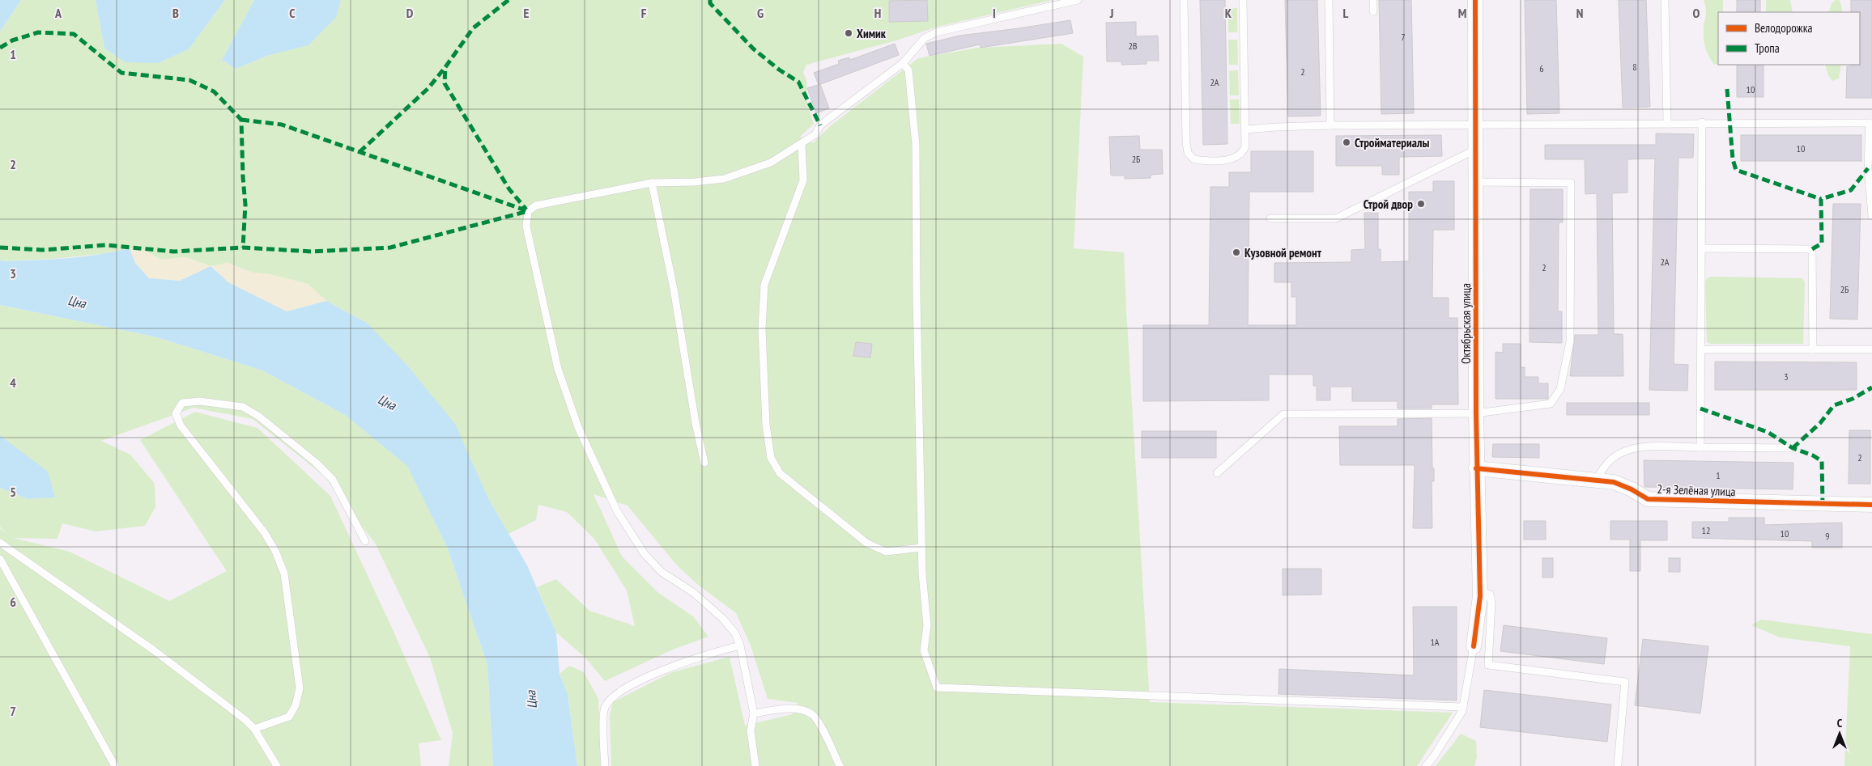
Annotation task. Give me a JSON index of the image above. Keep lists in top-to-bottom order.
{
  "streets": {
    "street": ["Октябрьская улица", "2-я Зелёная улица"]
  },
  "crossings": [
    ["Октябрьская улица", "2-я Зелёная улица"]
  ],
  "water": ["Цна"],
  "places": [
    "Химик",
    "Стройматериалы",
    "Строй двор",
    "Кузовной ремонт"
  ],
  "house_numbers": [
    "7",
    "2В",
    "8",
    "6",
    "2",
    "2А",
    "10",
    "10",
    "2Б",
    "2А",
    "2",
    "2Б",
    "3",
    "2",
    "1",
    "12",
    "10",
    "9",
    "1А"
  ],
  "legend": ["Велодорожка", "Тропа"],
  "north": "top",
  "grid": {
    "columns": [
      "A",
      "B",
      "C",
      "D",
      "E",
      "F",
      "G",
      "H",
      "I",
      "J",
      "K",
      "L",
      "M",
      "N",
      "O"
    ],
    "rows": [
      "1",
      "2",
      "3",
      "4",
      "5",
      "6",
      "7"
    ]
  }
}
